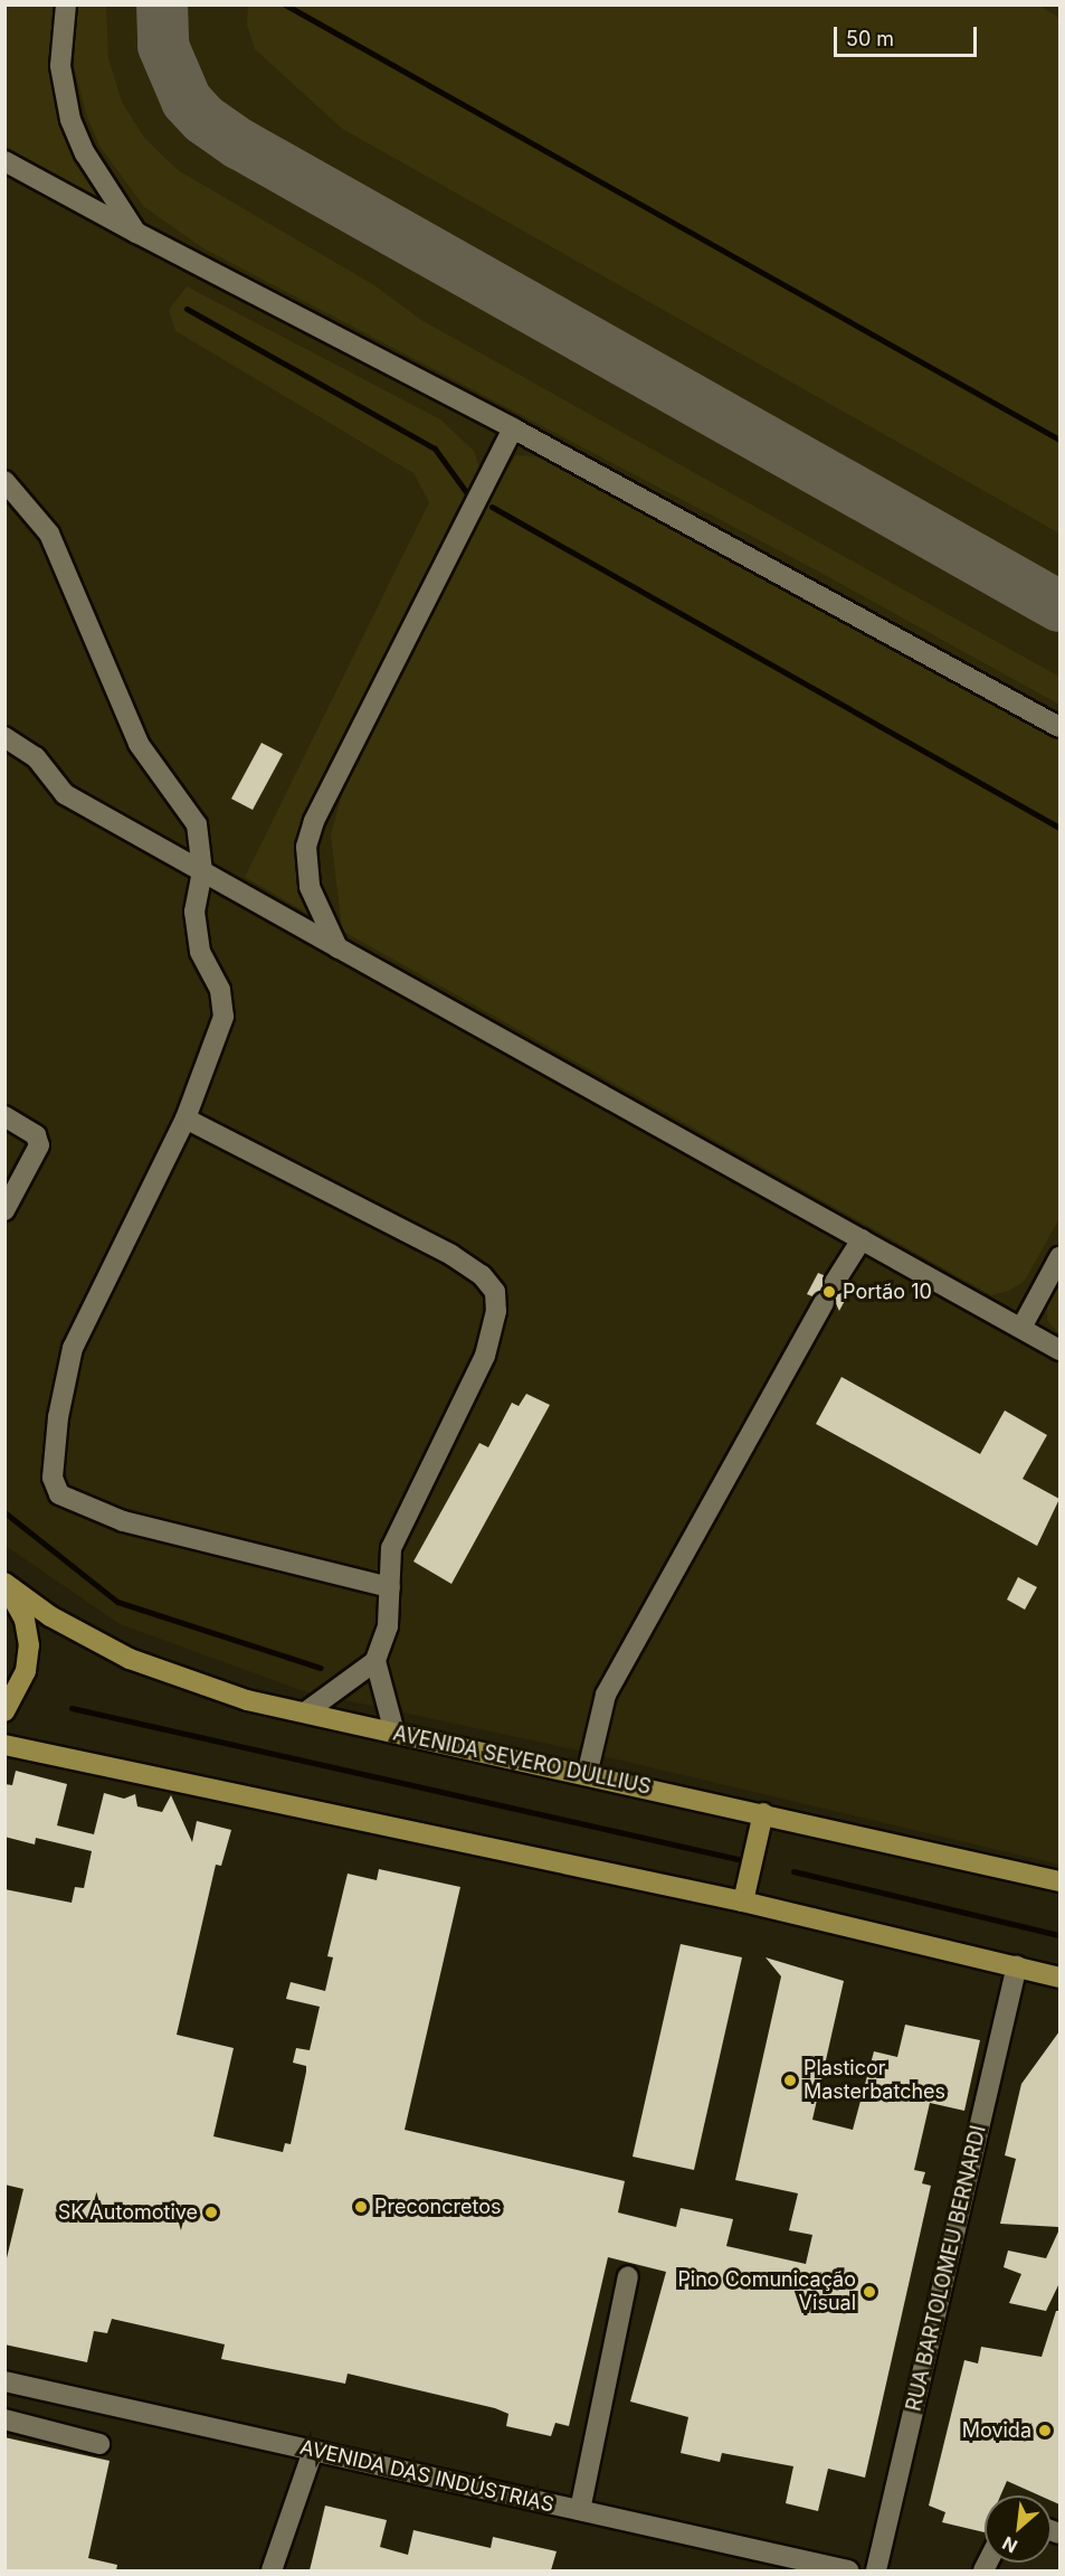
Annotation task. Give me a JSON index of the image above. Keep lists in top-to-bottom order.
{
  "streets": {
    "main road": ["AVENIDA SEVERO DULLIUS"],
    "street": ["RUA BARTOLOMEU BERNARDI", "AVENIDA DAS INDÚSTRIAS"]
  },
  "places": [
    "Portão 10",
    "Plasticor Masterbatches",
    "Preconcretos",
    "SK Automotive",
    "Pino Comunicação Visual",
    "Movida"
  ],
  "scale_bar": "50 m",
  "north": "bottom left"
}
